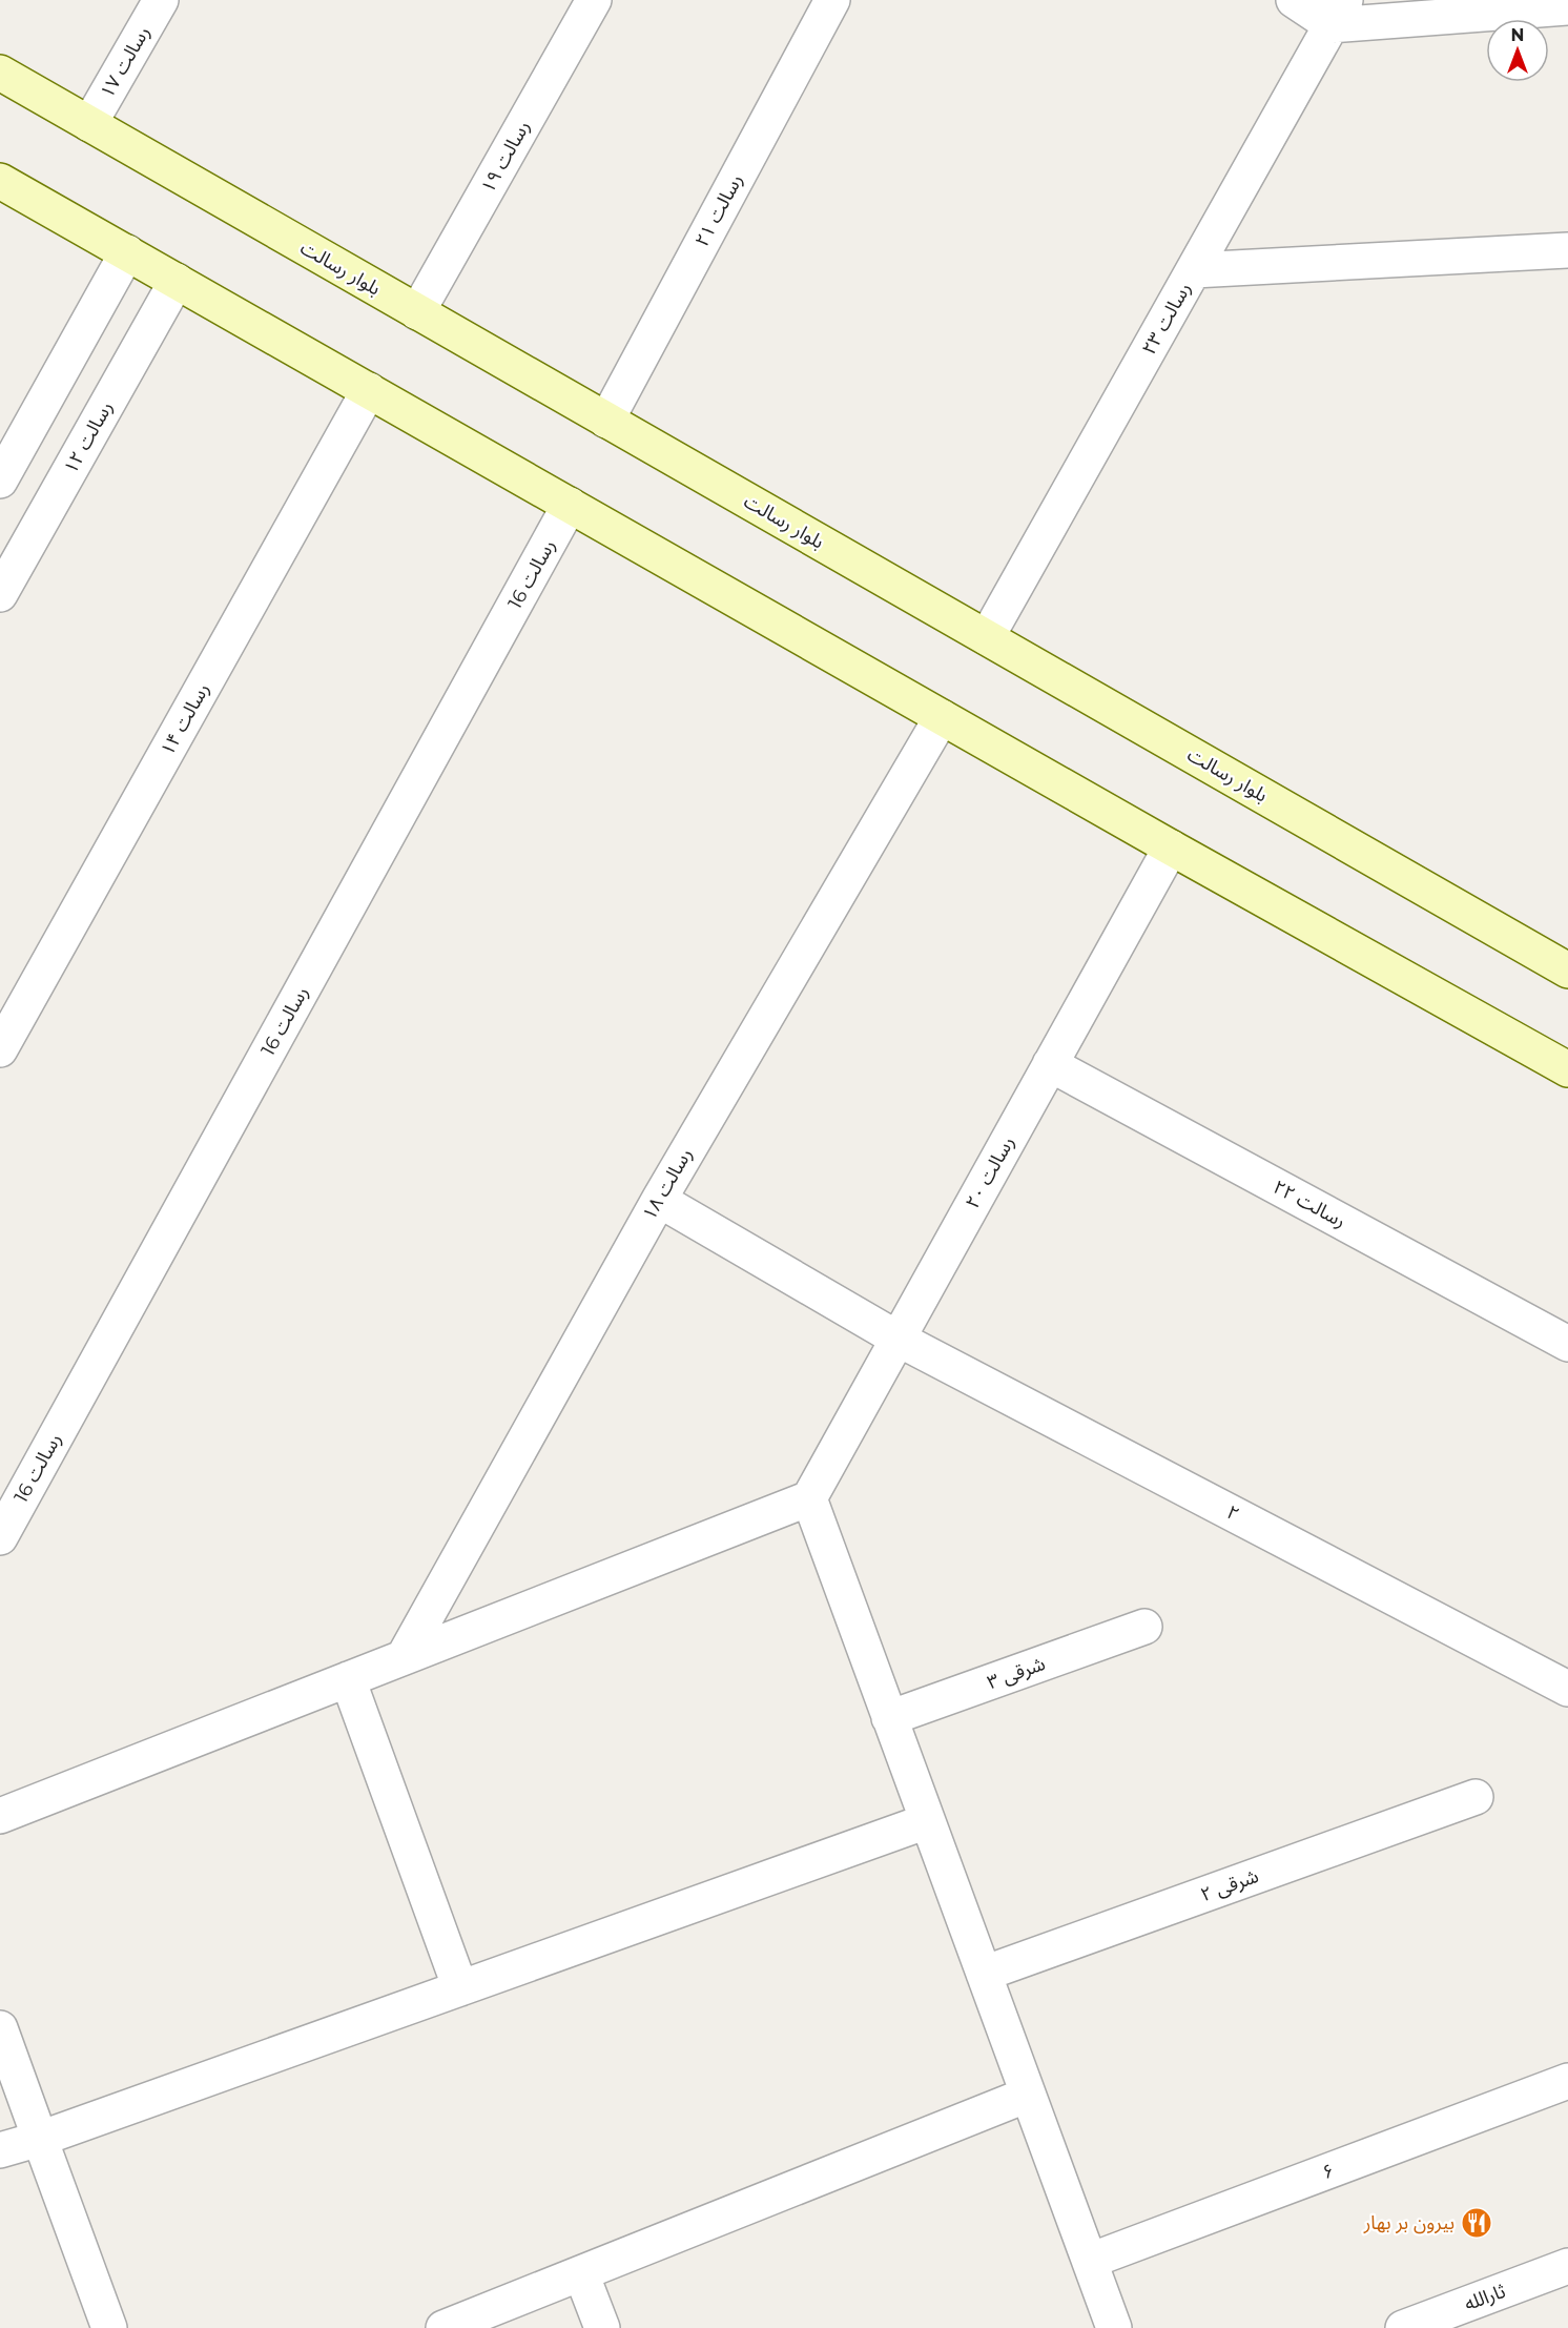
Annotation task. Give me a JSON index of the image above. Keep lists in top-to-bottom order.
{
  "streets": {
    "main road": ["بلوار رسالت"],
    "street": [
      "رسالت ۱۷",
      "رسالت ۱۹",
      "رسالت ۲۱",
      "رسالت ۲۳",
      "رسالت ۱۲",
      "رسالت 16",
      "رسالت ۱۴",
      "رسالت ۲۰",
      "رسالت ۱۸",
      "رسالت ۲۲",
      "۲",
      "۳ شرقی",
      "۲ شرقی",
      "۶",
      "ثارالله"
    ]
  },
  "crossings": [
    ["رسالت ۱۷", "بلوار رسالت"],
    ["رسالت ۱۹", "بلوار رسالت"],
    ["رسالت ۲۱", "بلوار رسالت"],
    ["بلوار رسالت", "رسالت ۲۳"],
    ["رسالت ۲۰", "رسالت ۲۲"],
    ["رسالت ۲۰", "۲"],
    ["رسالت ۱۸", "۲"]
  ],
  "places": {
    "restaurant": ["بیرون بر بهار"]
  },
  "north": "top"
}
